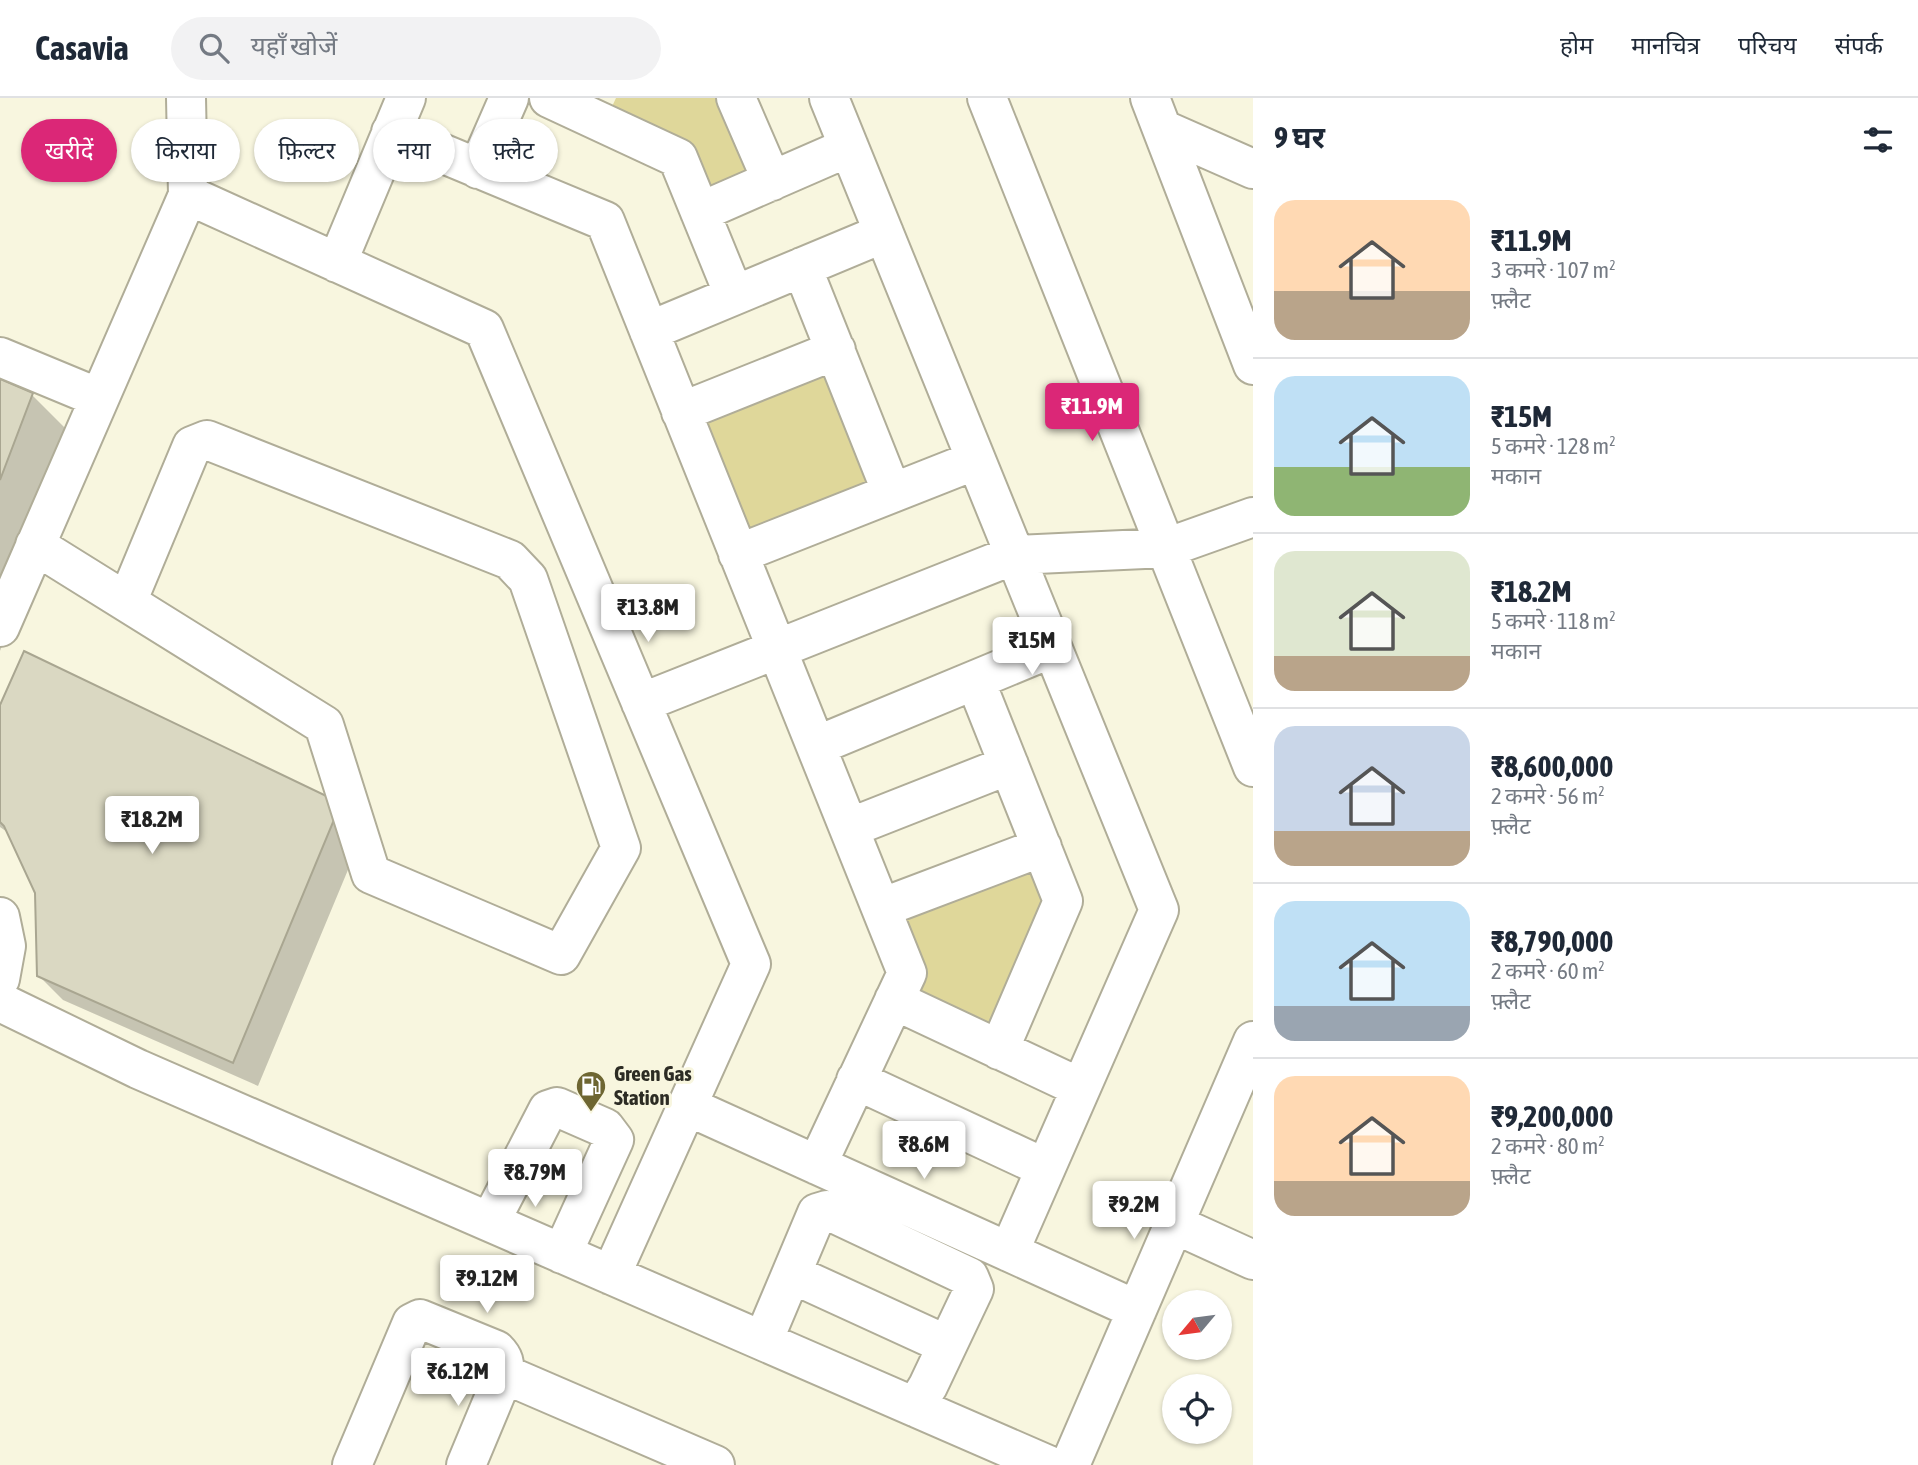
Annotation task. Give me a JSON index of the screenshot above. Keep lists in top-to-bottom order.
{
  "places": {
    "fuel station": ["Green Gas Station"]
  },
  "north": "bottom left",
  "page": {
    "header": "Casavia",
    "search": "यहाँ खोजें",
    "nav": [
      "होम",
      "मानचित्र",
      "परिचय",
      "संपर्क"
    ],
    "heading": "9 घर",
    "chip": [
      "खरीदें",
      "किराया",
      "फ़िल्टर",
      "नया",
      "फ़्लैट"
    ],
    "list": [
      {
        "name": "₹11.9M",
        "note": "3 कमरे · 107 m² · फ़्लैट"
      },
      {
        "name": "₹15M",
        "note": "5 कमरे · 128 m² · मकान"
      },
      {
        "name": "₹18.2M",
        "note": "5 कमरे · 118 m² · मकान"
      },
      {
        "name": "₹8,600,000",
        "note": "2 कमरे · 56 m² · फ़्लैट"
      },
      {
        "name": "₹8,790,000",
        "note": "2 कमरे · 60 m² · फ़्लैट"
      },
      {
        "name": "₹9,200,000",
        "note": "2 कमरे · 80 m² · फ़्लैट"
      }
    ],
    "price": [
      "₹11.9M",
      "₹13.8M",
      "₹15M",
      "₹18.2M",
      "₹8.6M",
      "₹8.79M",
      "₹9.2M",
      "₹9.12M",
      "₹6.12M"
    ]
  }
}
